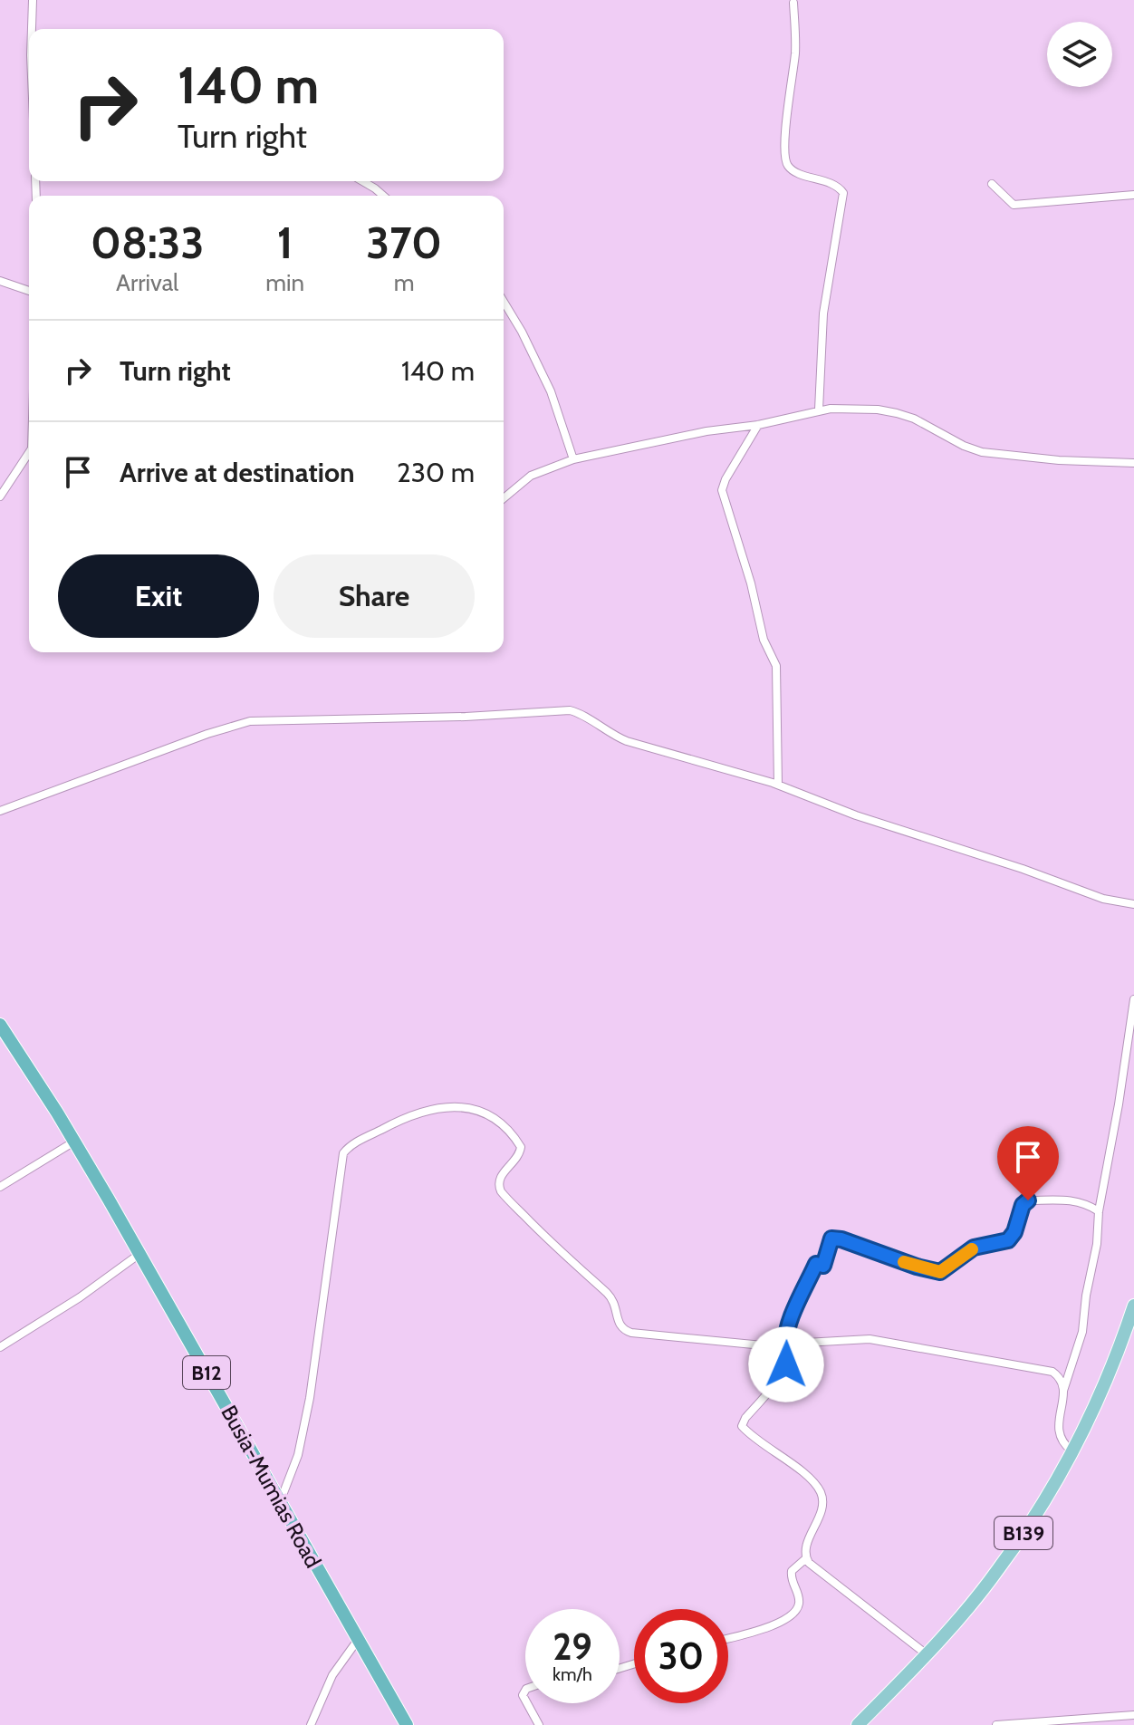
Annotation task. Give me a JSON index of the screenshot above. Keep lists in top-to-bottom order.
{
  "streets": {
    "highway": ["B12", "Busia-Mumias Road"],
    "main road": ["B139"]
  },
  "page": {
    "turn": ["140 m", "Turn right"],
    "eta": [
      "08:33",
      "Arrival",
      "1",
      "min",
      "370",
      "m"
    ],
    "list": [
      {
        "name": "Turn right",
        "value": "140 m"
      },
      {
        "name": "Arrive at destination",
        "value": "230 m"
      }
    ],
    "buttons": ["Exit", "Share"],
    "speed": "29 km/h",
    "limit": "30"
  }
}
